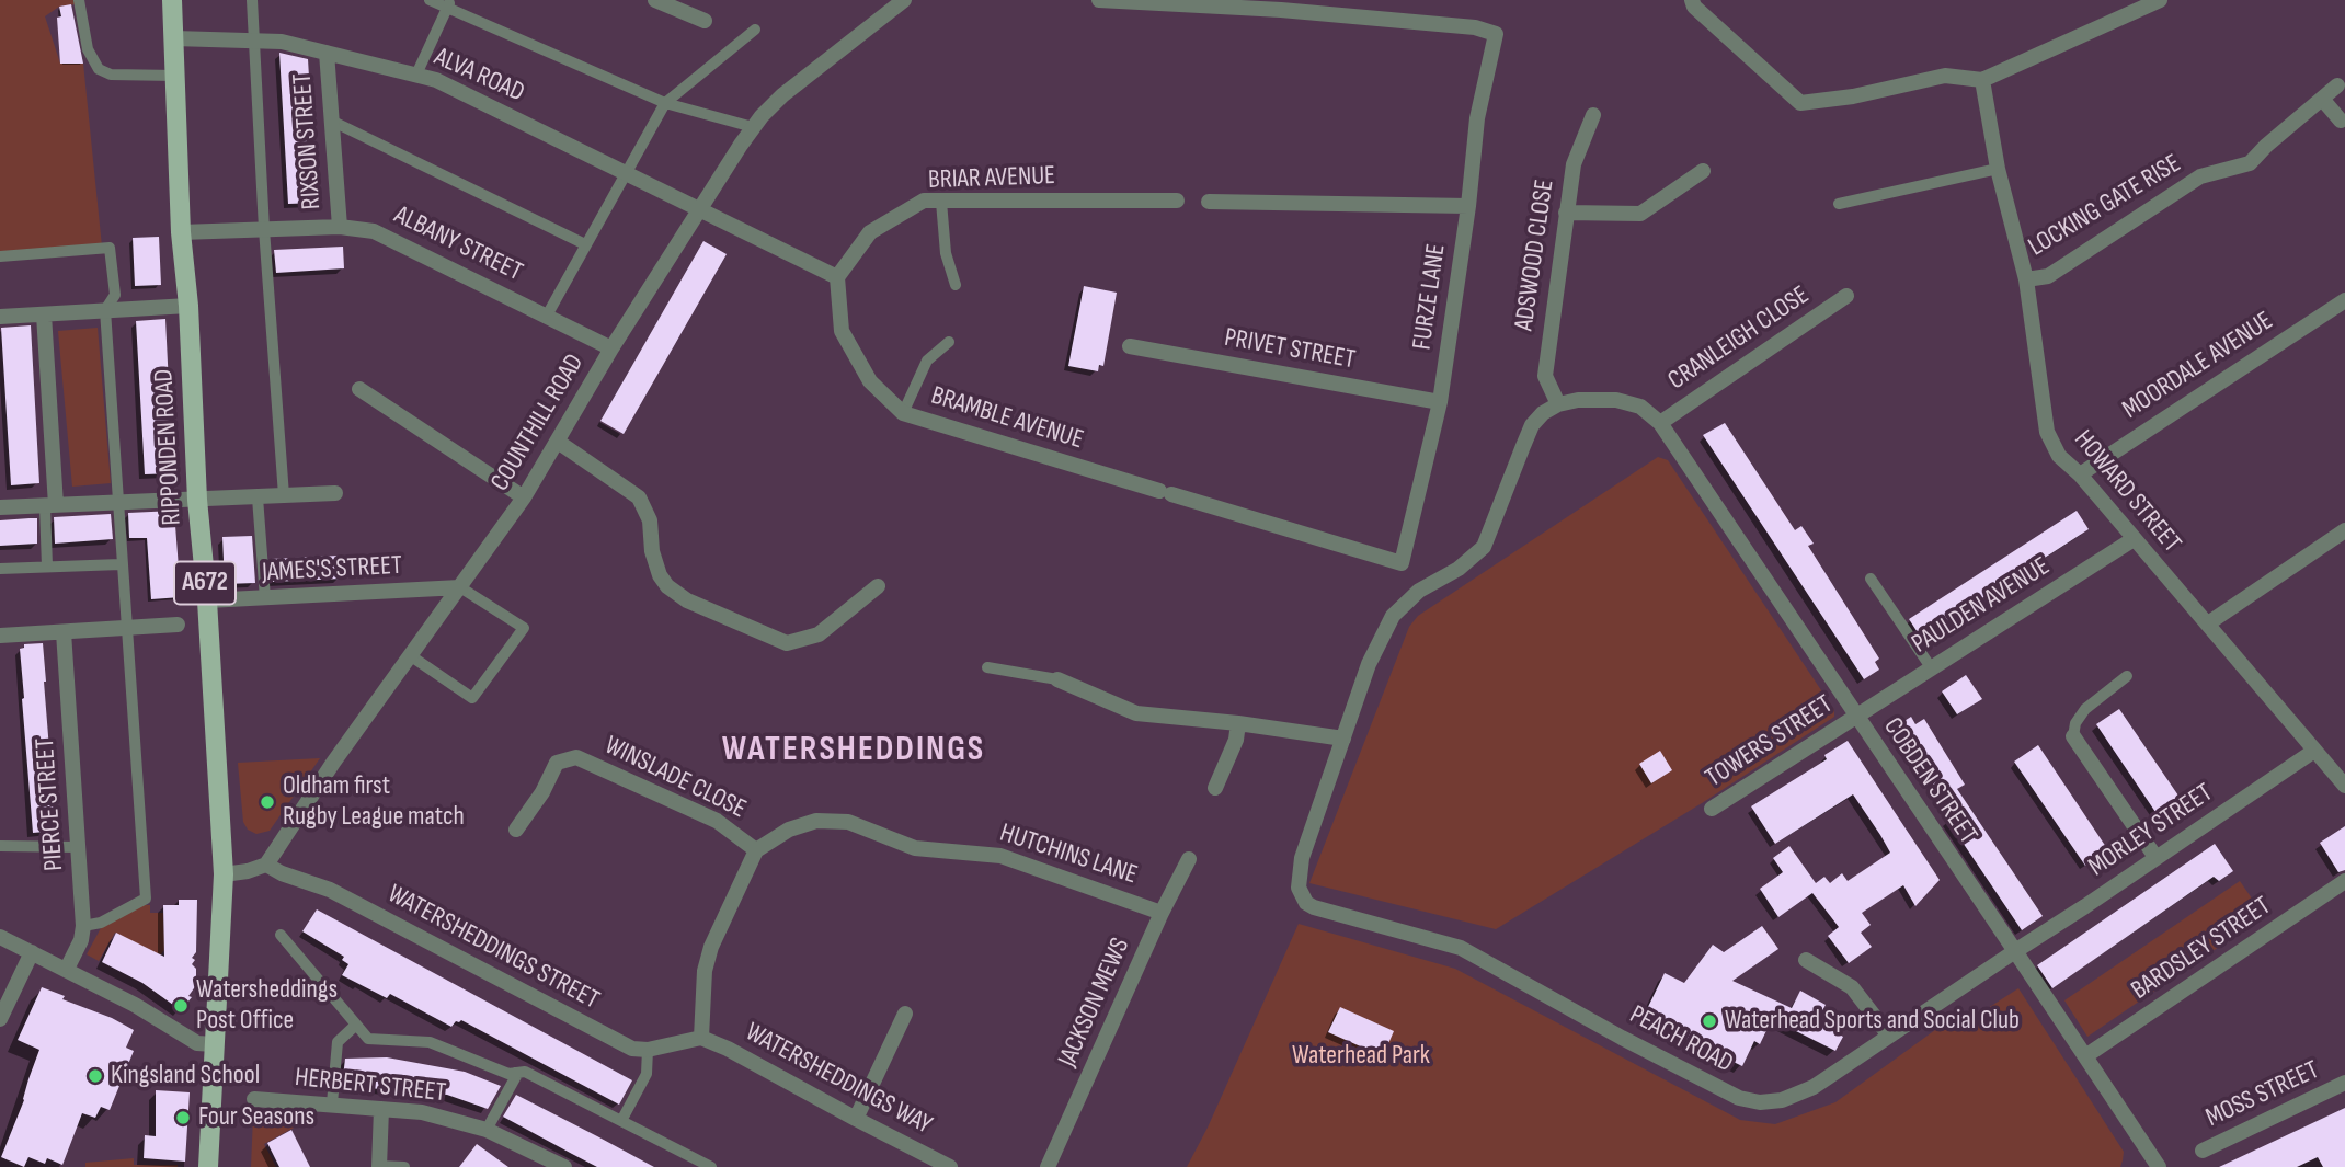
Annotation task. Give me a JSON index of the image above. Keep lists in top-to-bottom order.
{
  "streets": {
    "main road": ["RIPPONDEN ROAD", "A672"],
    "street": [
      "ALVA ROAD",
      "RIXSON STREET",
      "BRIAR AVENUE",
      "LOCKING GATE RISE",
      "ALBANY STREET",
      "ADSWOOD CLOSE",
      "FURZE LANE",
      "CRANLEIGH CLOSE",
      "PRIVET STREET",
      "MOORDALE AVENUE",
      "BRAMBLE AVENUE",
      "COUNTHILL ROAD",
      "HOWARD STREET",
      "JAMES'S STREET",
      "PAULDEN AVENUE",
      "TOWERS STREET",
      "WINSLADE CLOSE",
      "COBDEN STREET",
      "PIERCE STREET",
      "MORLEY STREET",
      "HUTCHINS LANE",
      "WATERSHEDDINGS STREET",
      "BARDSLEY STREET",
      "JACKSON MEWS",
      "PEACH ROAD",
      "WATERSHEDDINGS WAY",
      "HERBERT STREET",
      "MOSS STREET"
    ]
  },
  "crossings": [
    ["ALVA ROAD", "RIXSON STREET"],
    ["ALVA ROAD", "BRIAR AVENUE"],
    ["ALVA ROAD", "BRAMBLE AVENUE"],
    ["ALVA ROAD", "COUNTHILL ROAD"],
    ["ALVA ROAD", "RIPPONDEN ROAD"],
    ["RIXSON STREET", "ALBANY STREET"],
    ["BRIAR AVENUE", "BRAMBLE AVENUE"],
    ["LOCKING GATE RISE", "HOWARD STREET"],
    ["ALBANY STREET", "COUNTHILL ROAD"],
    ["ALBANY STREET", "RIPPONDEN ROAD"],
    ["FURZE LANE", "PRIVET STREET"],
    ["FURZE LANE", "BRAMBLE AVENUE"],
    ["CRANLEIGH CLOSE", "COBDEN STREET"],
    ["MOORDALE AVENUE", "HOWARD STREET"],
    ["COUNTHILL ROAD", "JAMES'S STREET"],
    ["COUNTHILL ROAD", "WATERSHEDDINGS STREET"],
    ["RIPPONDEN ROAD", "JAMES'S STREET"],
    ["HOWARD STREET", "PAULDEN AVENUE"],
    ["HOWARD STREET", "MORLEY STREET"],
    ["PAULDEN AVENUE", "TOWERS STREET"],
    ["PAULDEN AVENUE", "COBDEN STREET"],
    ["TOWERS STREET", "COBDEN STREET"],
    ["WINSLADE CLOSE", "HUTCHINS LANE"],
    ["COBDEN STREET", "MORLEY STREET"],
    ["COBDEN STREET", "BARDSLEY STREET"],
    ["COBDEN STREET", "PEACH ROAD"],
    ["MORLEY STREET", "PEACH ROAD"],
    ["HUTCHINS LANE", "JACKSON MEWS"]
  ],
  "districts": ["WATERSHEDDINGS"],
  "parks": ["Waterhead Park"],
  "places": [
    "Oldham first Rugby League match",
    "Watersheddings Post Office",
    "Waterhead Sports and Social Club",
    "Kingsland School",
    "Four Seasons"
  ]
}
